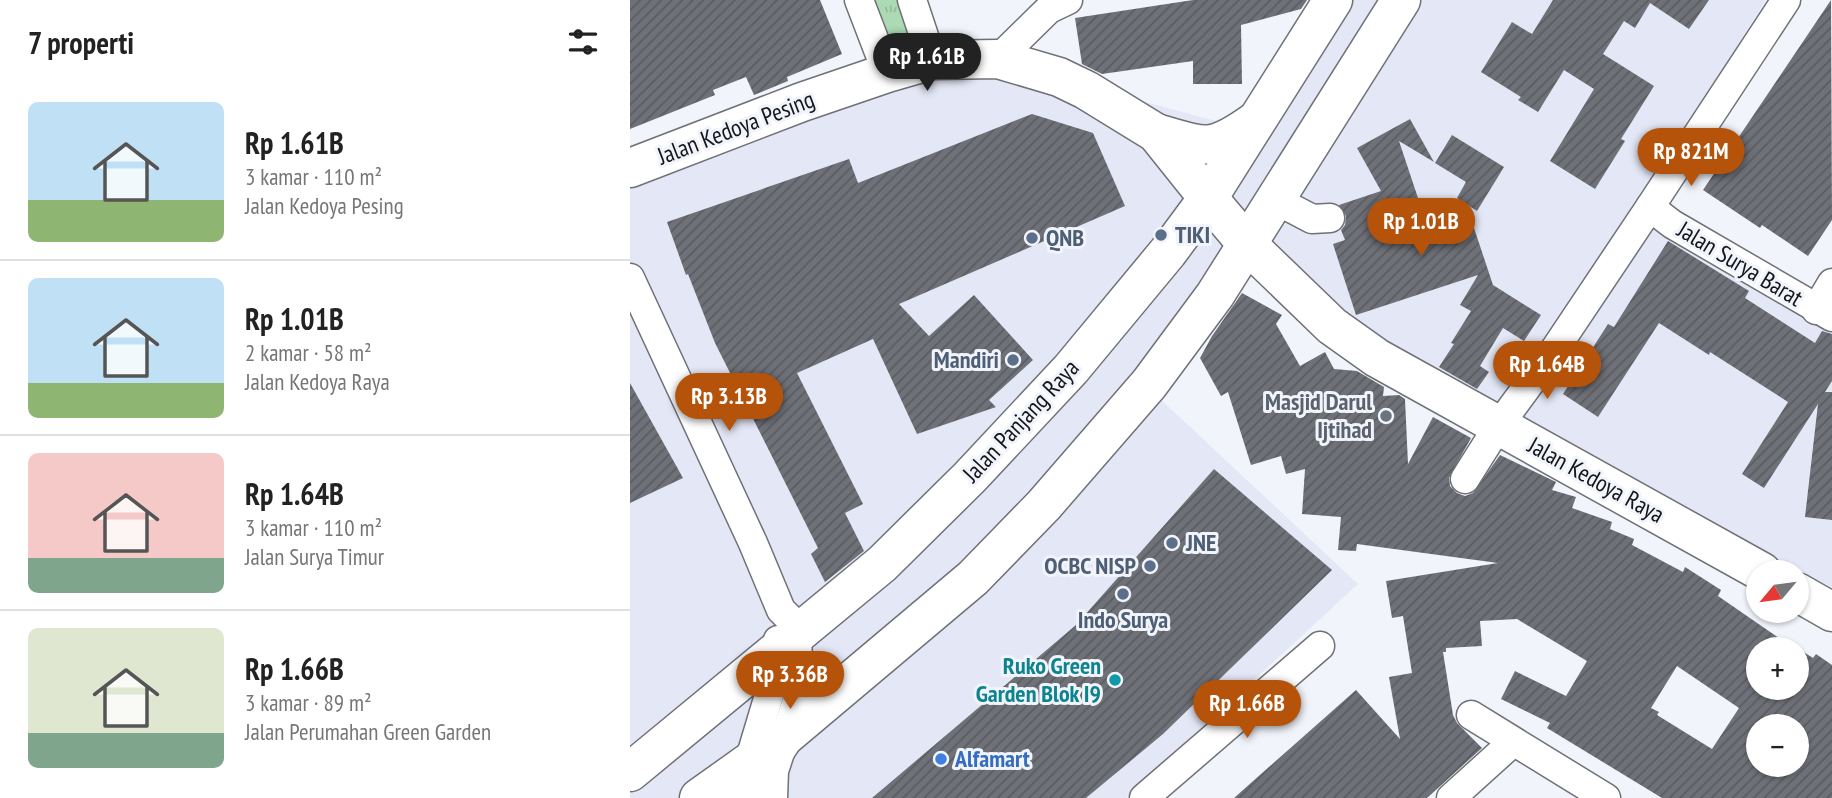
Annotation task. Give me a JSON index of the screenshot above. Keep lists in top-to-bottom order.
{
  "streets": {
    "main road": ["Jalan Kedoya Pesing", "Jalan Panjang Raya", "Jalan Kedoya Raya"],
    "street": ["Jalan Surya Barat"]
  },
  "crossings": [
    ["Jalan Kedoya Pesing", "Jalan Panjang Raya"],
    ["Jalan Kedoya Pesing", "Jalan Kedoya Raya"],
    ["Jalan Panjang Raya", "Jalan Kedoya Raya"]
  ],
  "places": [
    "TIKI",
    "QNB",
    "Mandiri",
    "Masjid Darul Ijtihad",
    "JNE",
    "OCBC NISP",
    "Indo Surya",
    "Ruko Green Garden Blok I9",
    "Alfamart"
  ],
  "north": "bottom left",
  "page": {
    "heading": "7 properti",
    "price": [
      "Rp 1.61B",
      "Rp 821M",
      "Rp 1.01B",
      "Rp 1.64B",
      "Rp 3.13B",
      "Rp 3.36B",
      "Rp 1.66B"
    ],
    "list": [
      {
        "name": "Rp 1.61B",
        "note": "3 kamar · 110 m² · Jalan Kedoya Pesing"
      },
      {
        "name": "Rp 1.01B",
        "note": "2 kamar · 58 m² · Jalan Kedoya Raya"
      },
      {
        "name": "Rp 1.64B",
        "note": "3 kamar · 110 m² · Jalan Surya Timur"
      },
      {
        "name": "Rp 1.66B",
        "note": "3 kamar · 89 m² · Jalan Perumahan Green Garden"
      }
    ],
    "map_buttons": ["+", "−"]
  }
}
